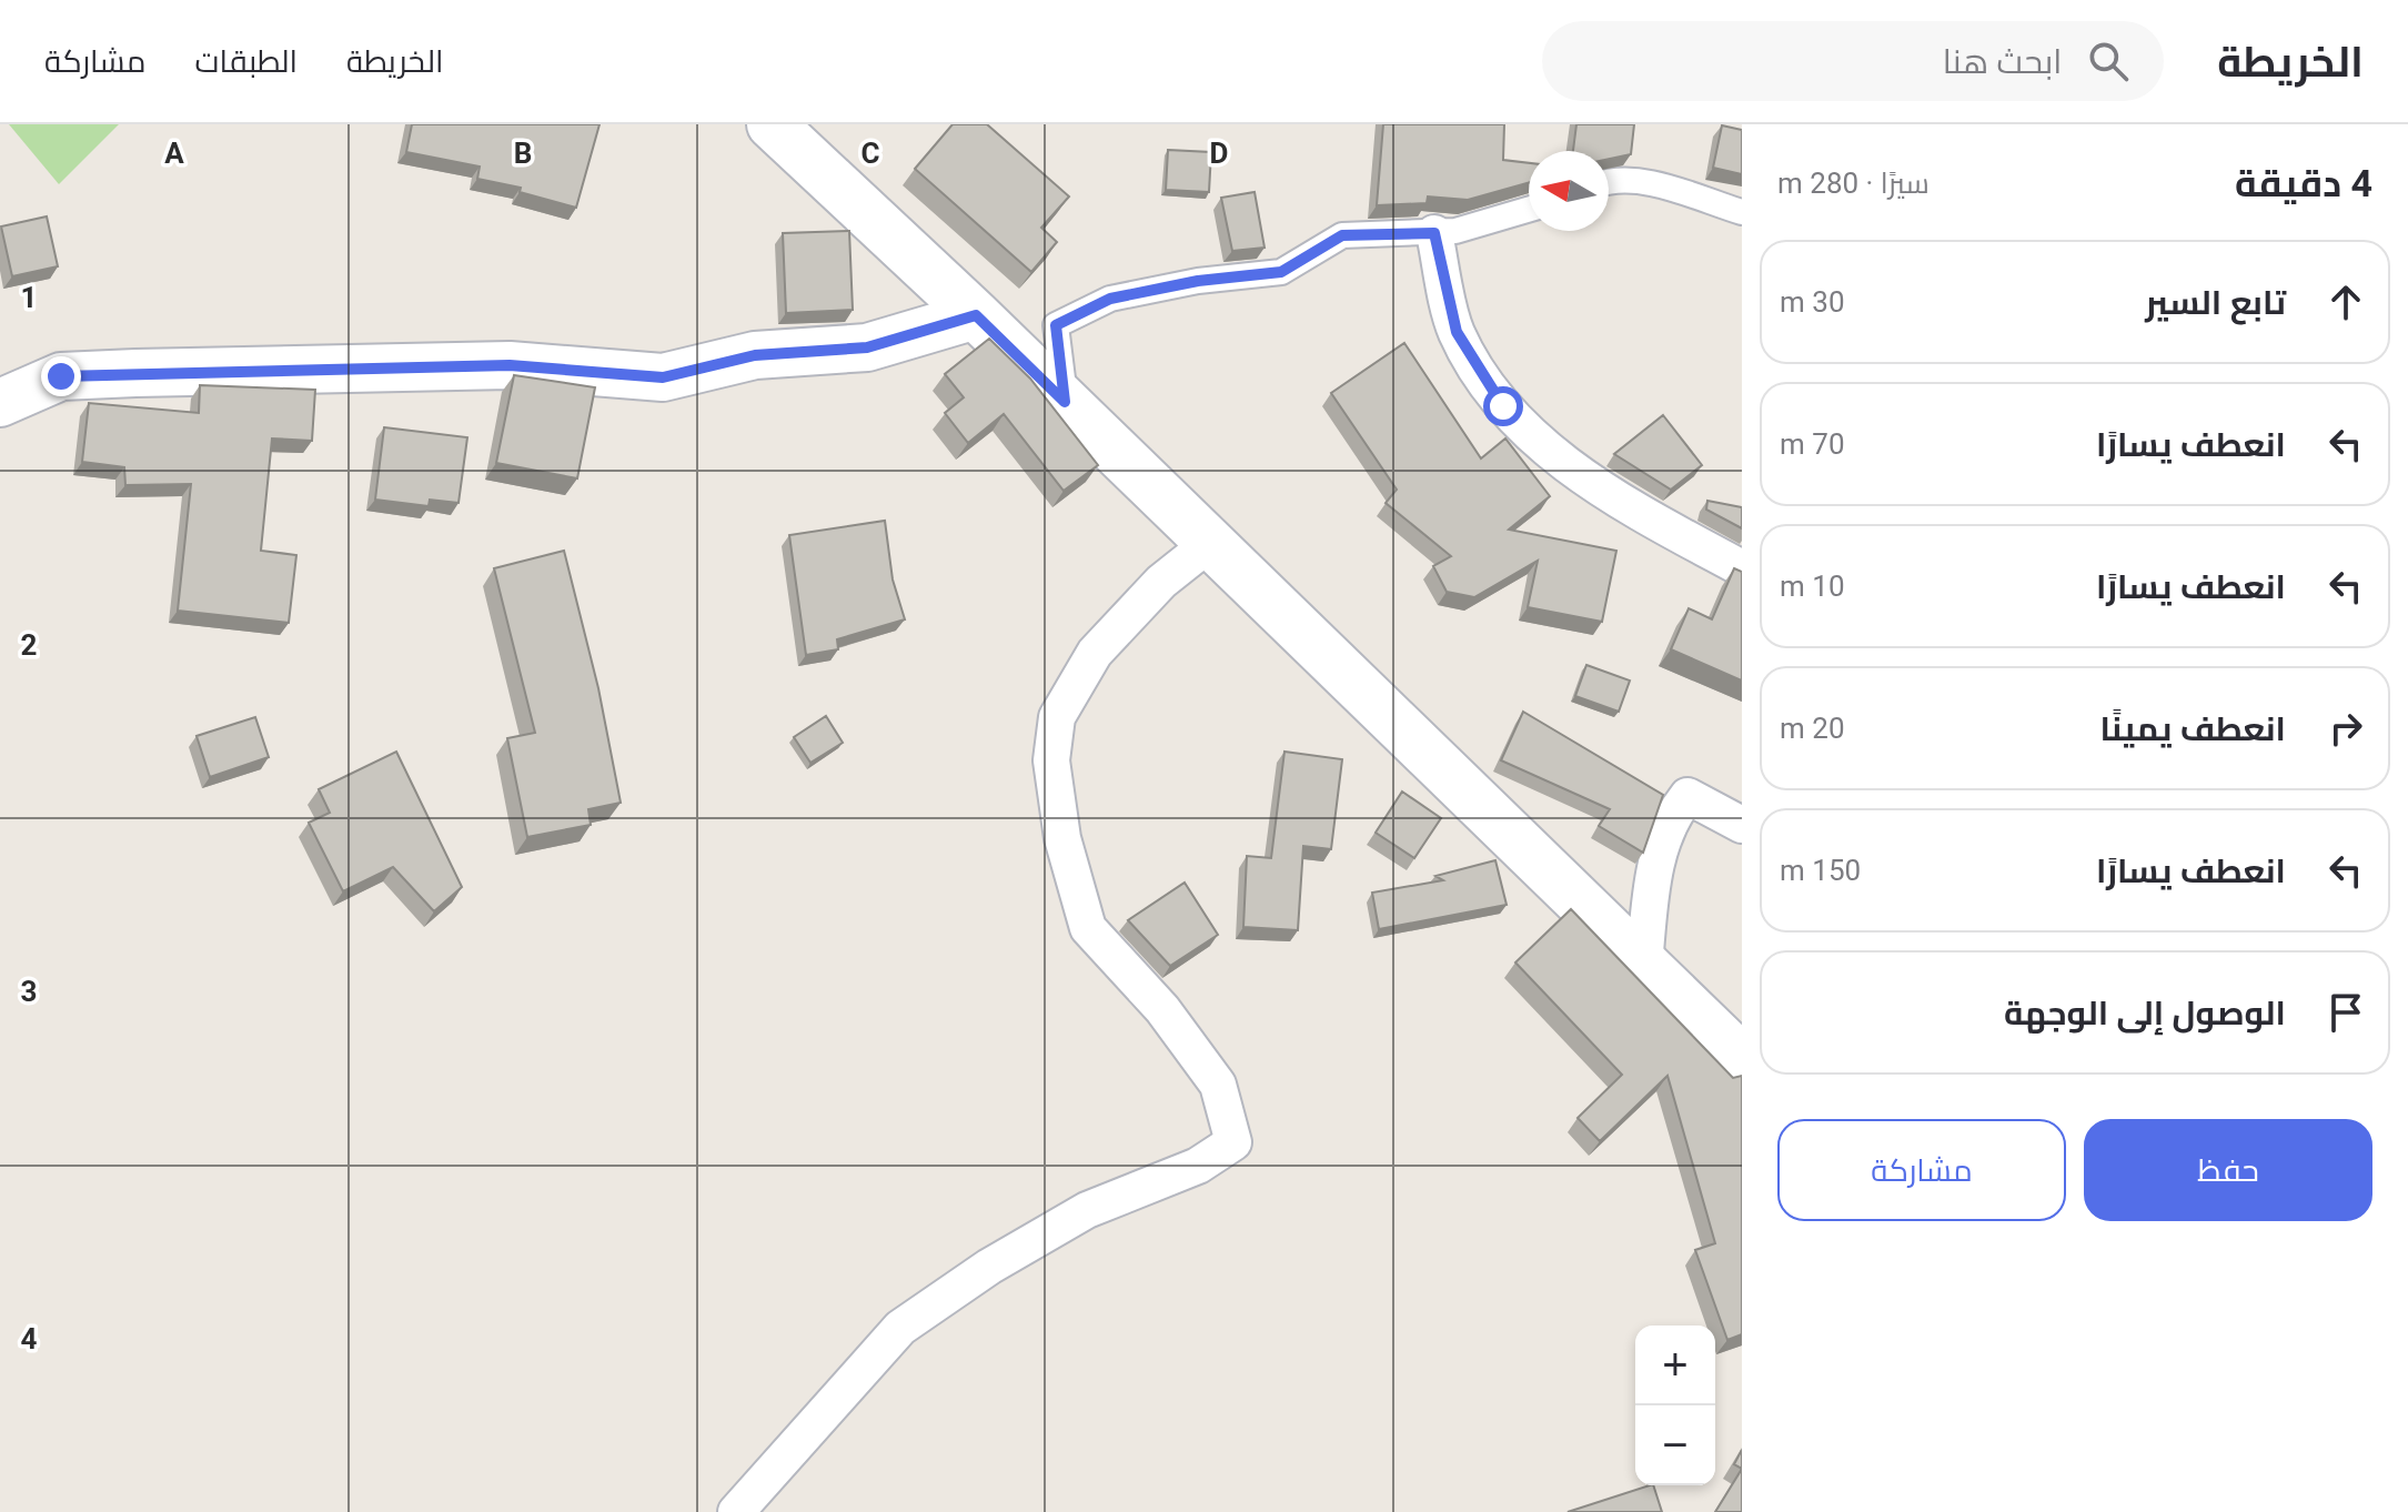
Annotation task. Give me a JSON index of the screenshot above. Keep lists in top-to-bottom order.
{
  "north": "left",
  "page": {
    "header": "الخريطة",
    "search": "ابحث هنا",
    "nav": ["الخريطة", "الطبقات", "مشاركة"],
    "heading": ["4 دقيقة", "سيرًا · 280 m"],
    "list": [
      ["تابع السير", "30 m"],
      ["انعطف يسارًا", "70 m"],
      ["انعطف يسارًا", "10 m"],
      ["انعطف يمينًا", "20 m"],
      ["انعطف يسارًا", "150 m"],
      "الوصول إلى الوجهة"
    ],
    "buttons": ["حفظ", "مشاركة"],
    "map_buttons": ["+", "−"]
  },
  "grid": {
    "columns": [
      "A",
      "B",
      "C",
      "D"
    ],
    "rows": [
      "1",
      "2",
      "3",
      "4"
    ]
  }
}
